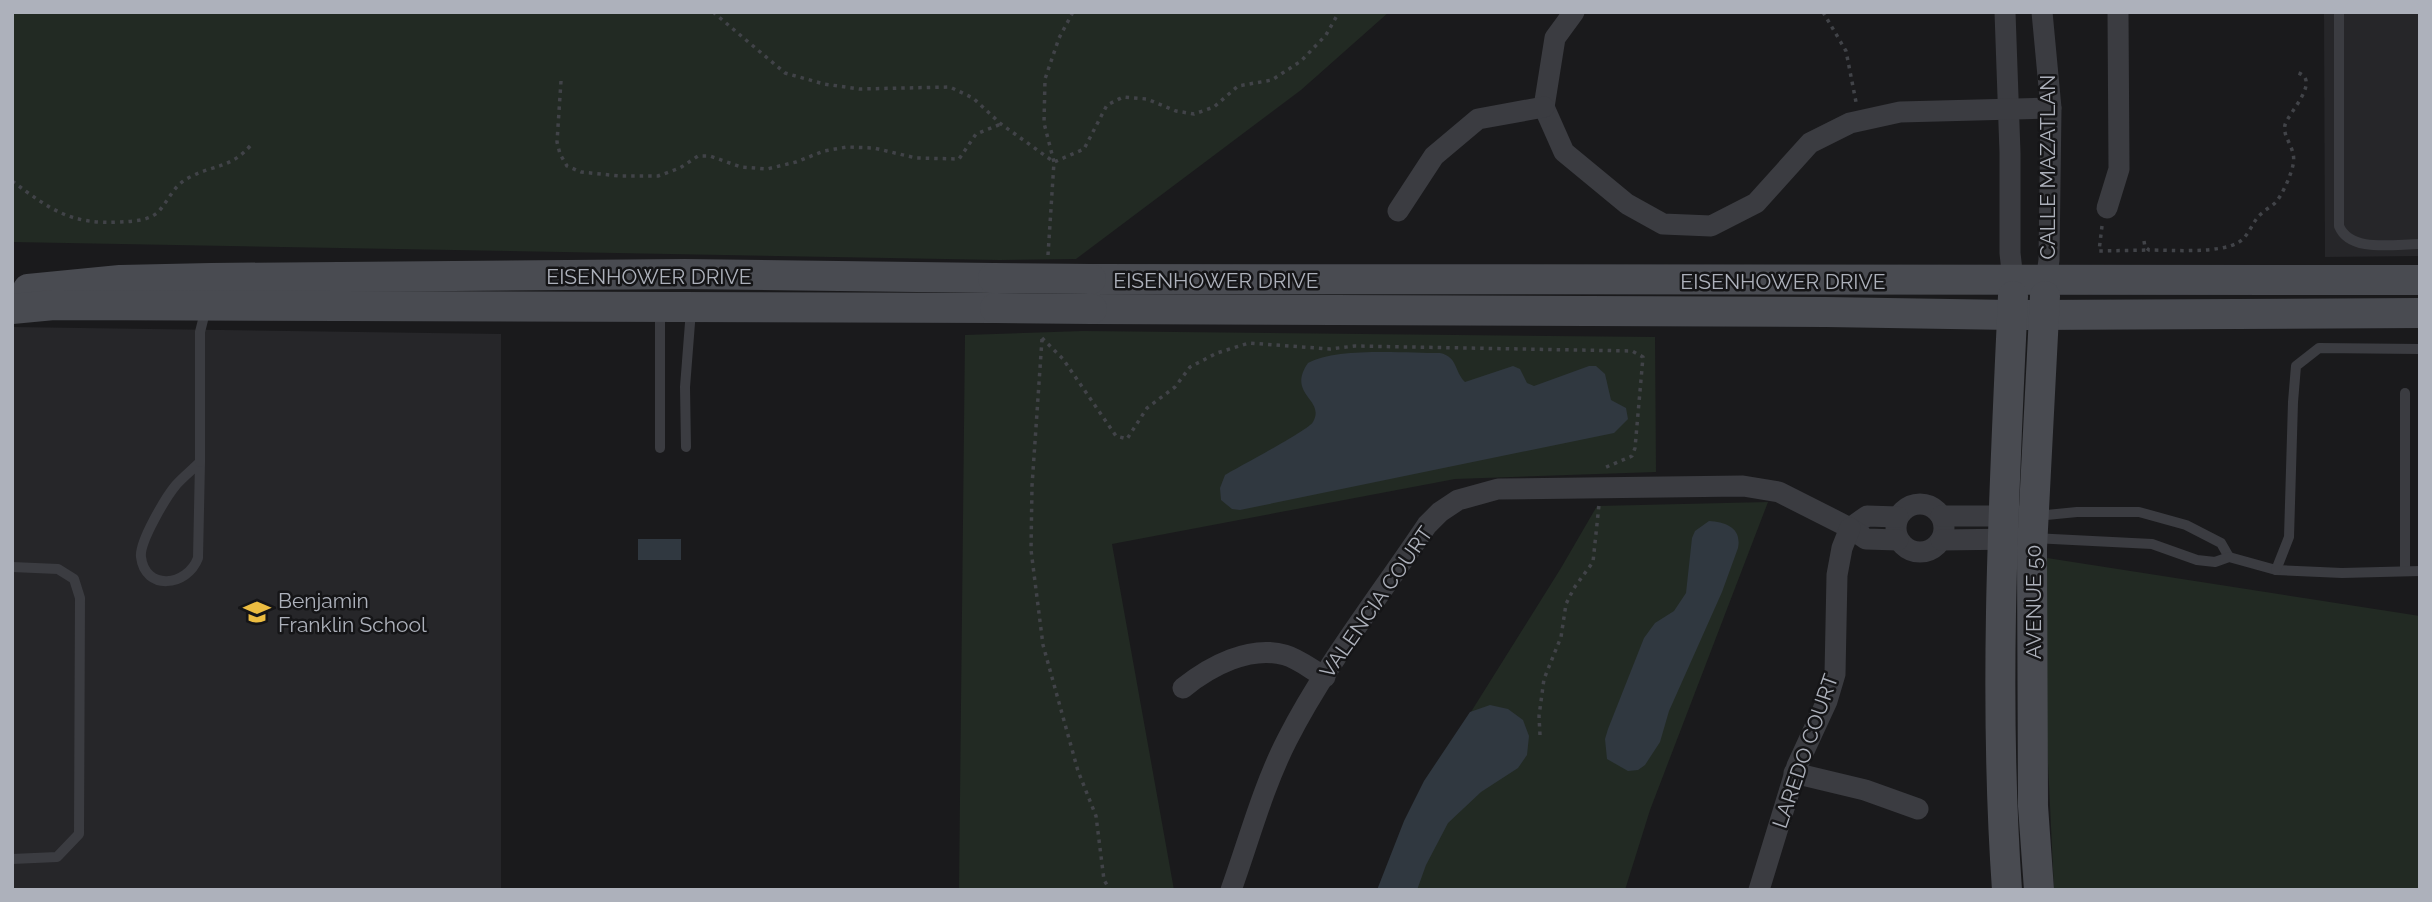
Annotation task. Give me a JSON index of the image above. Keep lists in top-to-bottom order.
{
  "streets": {
    "main road": ["EISENHOWER DRIVE", "AVENUE 50"],
    "street": ["CALLE MAZATLAN", "VALENCIA COURT", "LAREDO COURT"]
  },
  "crossings": [
    ["CALLE MAZATLAN", "EISENHOWER DRIVE"],
    ["CALLE MAZATLAN", "AVENUE 50"],
    ["EISENHOWER DRIVE", "AVENUE 50"],
    ["VALENCIA COURT", "AVENUE 50"],
    ["VALENCIA COURT", "LAREDO COURT"]
  ],
  "places": {
    "school or university": ["Benjamin Franklin School"]
  }
}
